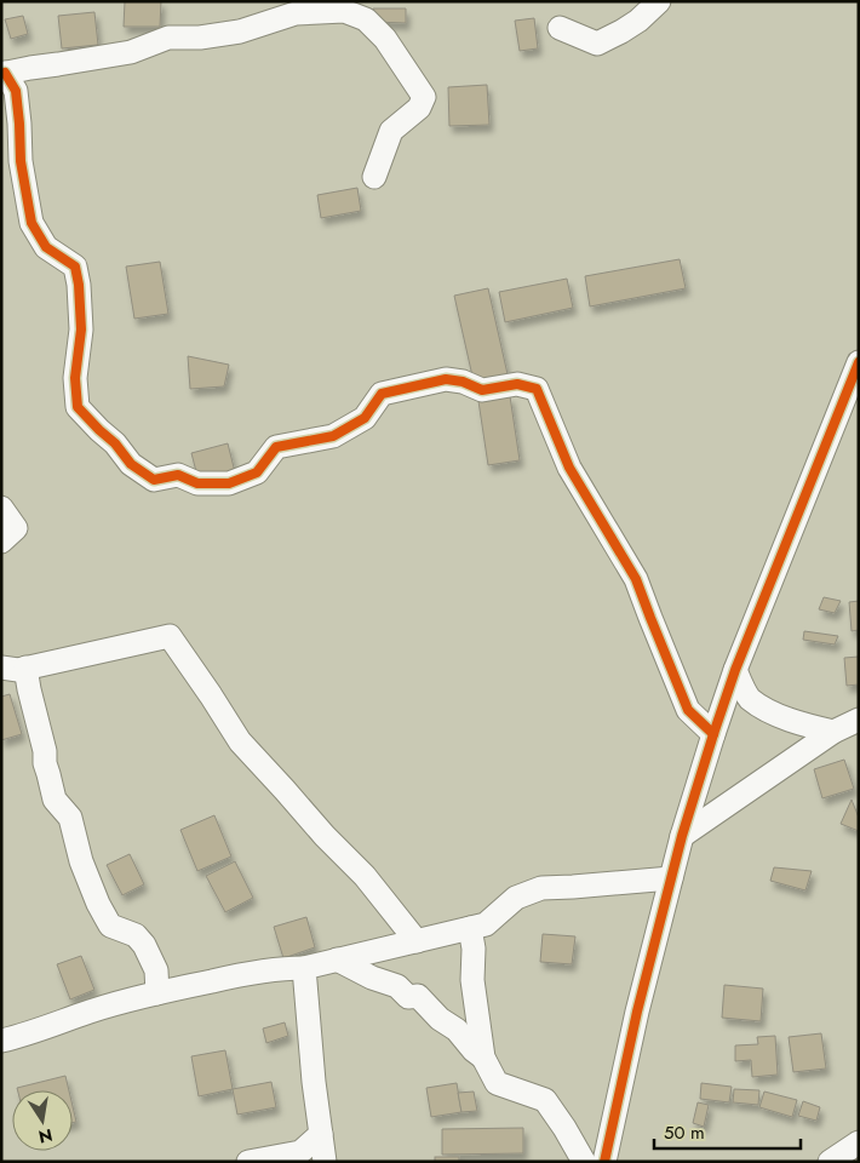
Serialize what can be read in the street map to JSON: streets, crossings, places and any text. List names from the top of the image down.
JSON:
{
  "scale_bar": "50 m",
  "north": "bottom"
}
